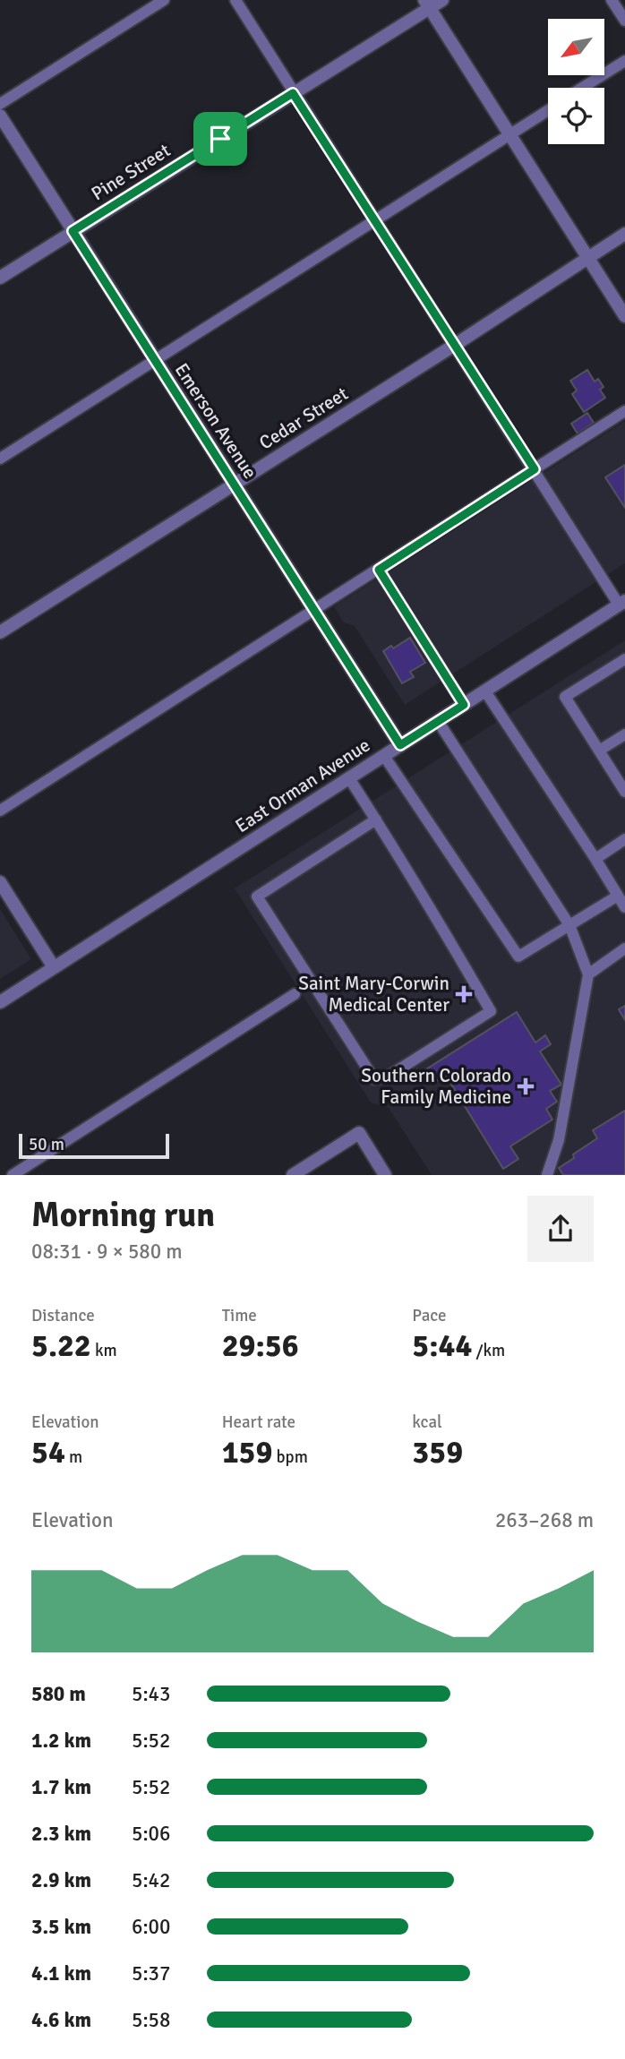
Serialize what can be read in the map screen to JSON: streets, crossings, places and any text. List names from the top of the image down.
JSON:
{
  "streets": {
    "street": [
      "Pine Street",
      "Cedar Street",
      "Emerson Avenue",
      "East Orman Avenue"
    ]
  },
  "crossings": [
    ["Pine Street", "Emerson Avenue"],
    ["Cedar Street", "Emerson Avenue"],
    ["Emerson Avenue", "East Orman Avenue"]
  ],
  "places": {
    "health": ["Saint Mary-Corwin Medical Center", "Southern Colorado Family Medicine"]
  },
  "scale_bar": "50 m",
  "north": "bottom left",
  "page": {
    "scale": "50 m",
    "heading": ["Morning run", "08:31 · 9 × 580 m"],
    "stats": [
      ["Distance", "5.22 km"],
      ["Time", "29:56"],
      ["Pace", "5:44 /km"],
      ["Elevation", "54 m"],
      ["Heart rate", "159 bpm"],
      ["kcal", "359"]
    ],
    "chart": ["Elevation", "263–268 m"],
    "list": [
      {
        "name": "580 m",
        "note": "5:43"
      },
      {
        "name": "1.2 km",
        "note": "5:52"
      },
      {
        "name": "1.7 km",
        "note": "5:52"
      },
      {
        "name": "2.3 km",
        "note": "5:06"
      },
      {
        "name": "2.9 km",
        "note": "5:42"
      },
      {
        "name": "3.5 km",
        "note": "6:00"
      },
      {
        "name": "4.1 km",
        "note": "5:37"
      },
      {
        "name": "4.6 km",
        "note": "5:58"
      }
    ]
  }
}
